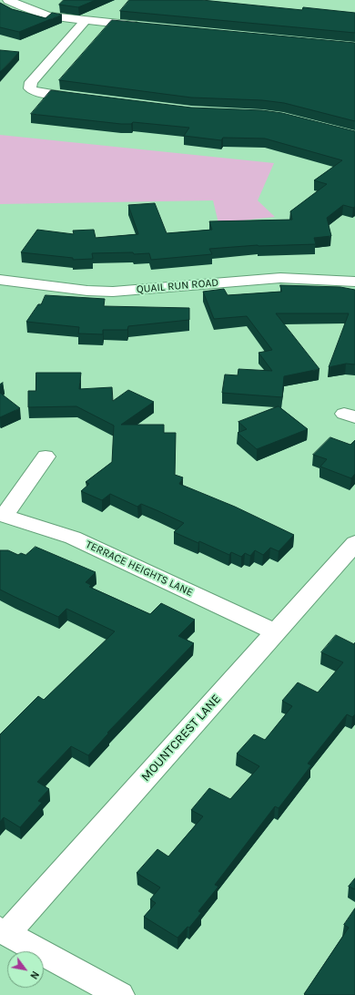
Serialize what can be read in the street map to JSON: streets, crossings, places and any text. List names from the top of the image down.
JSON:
{
  "streets": {
    "street": ["QUAIL RUN ROAD", "TERRACE HEIGHTS LANE", "MOUNTCREST LANE"]
  },
  "crossings": [
    ["TERRACE HEIGHTS LANE", "MOUNTCREST LANE"]
  ],
  "north": "bottom right"
}
